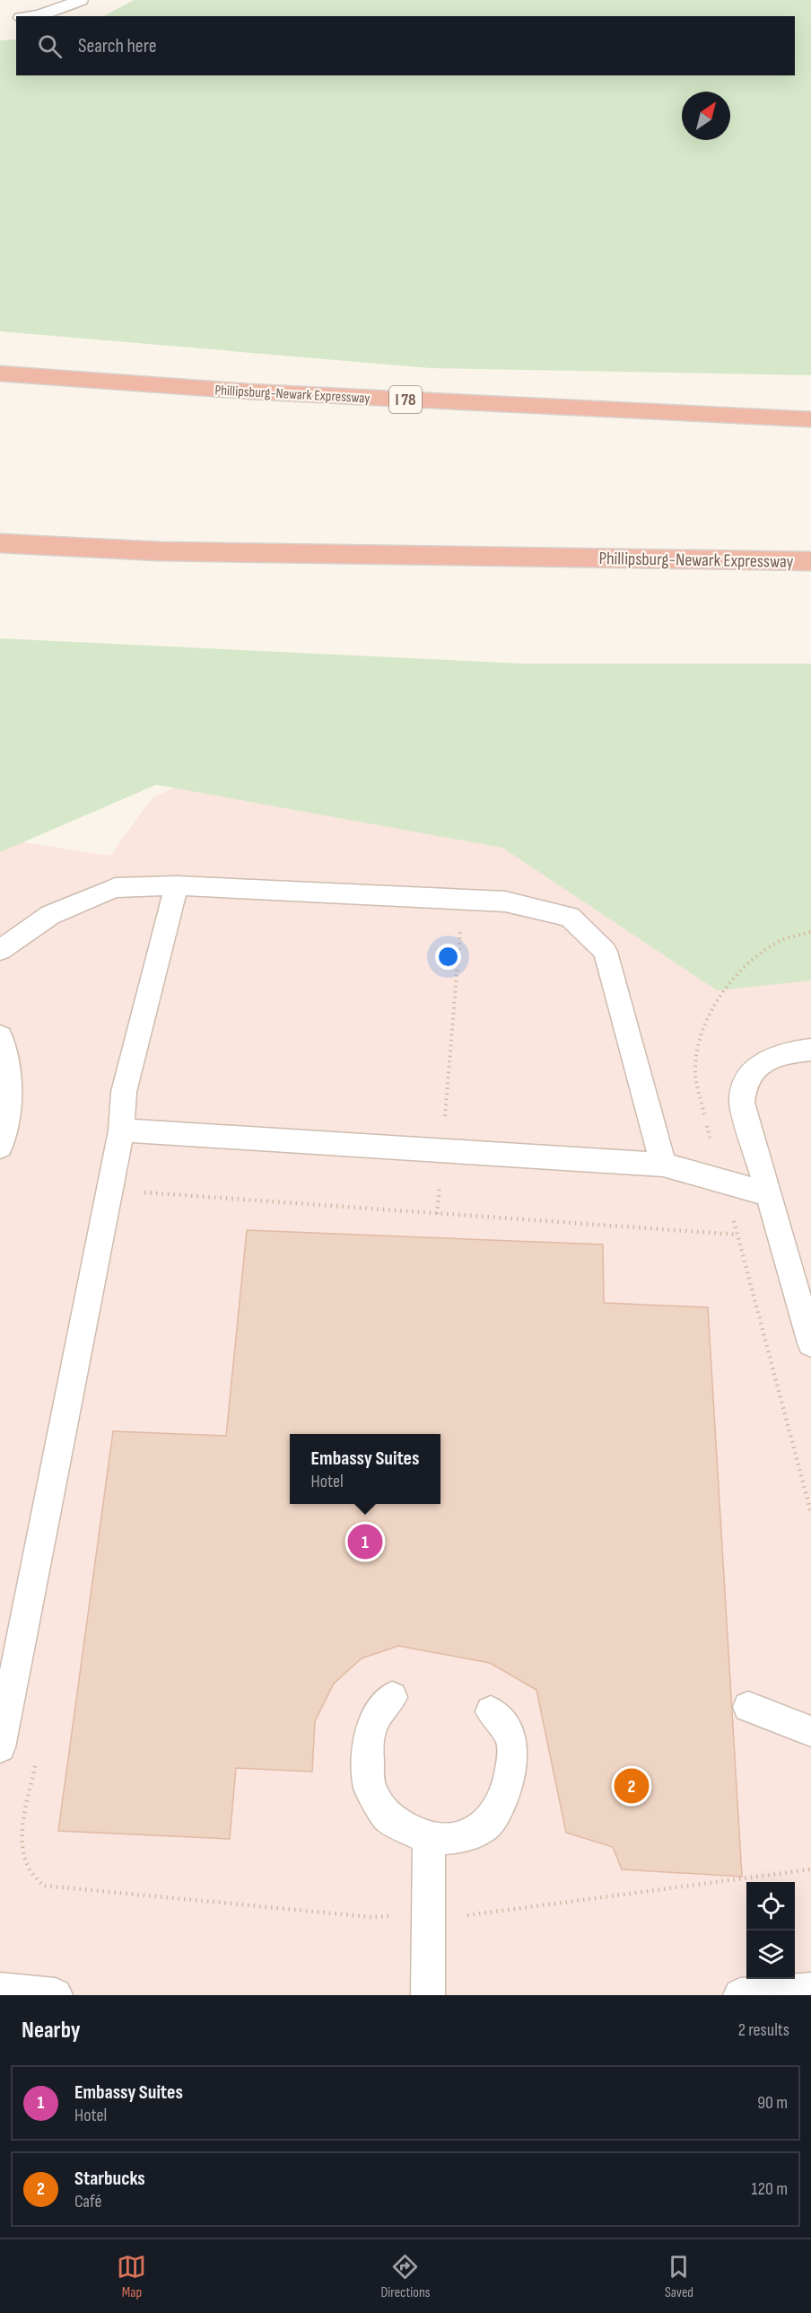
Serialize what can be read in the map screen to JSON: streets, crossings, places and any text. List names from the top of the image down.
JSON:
{
  "streets": {
    "highway": ["Phillipsburg-Newark Expressway", "I 78"]
  },
  "north": "top right",
  "page": {
    "search": "Search here",
    "popup": ["Embassy Suites", "Hotel"],
    "pins": ["1", "2"],
    "heading": ["Nearby", "2 results"],
    "list": [
      {
        "mark": "1",
        "name": "Embassy Suites",
        "note": "Hotel",
        "value": "90 m"
      },
      {
        "mark": "2",
        "name": "Starbucks",
        "note": "Café",
        "value": "120 m"
      }
    ],
    "nav": ["Map", "Directions", "Saved"]
  }
}
